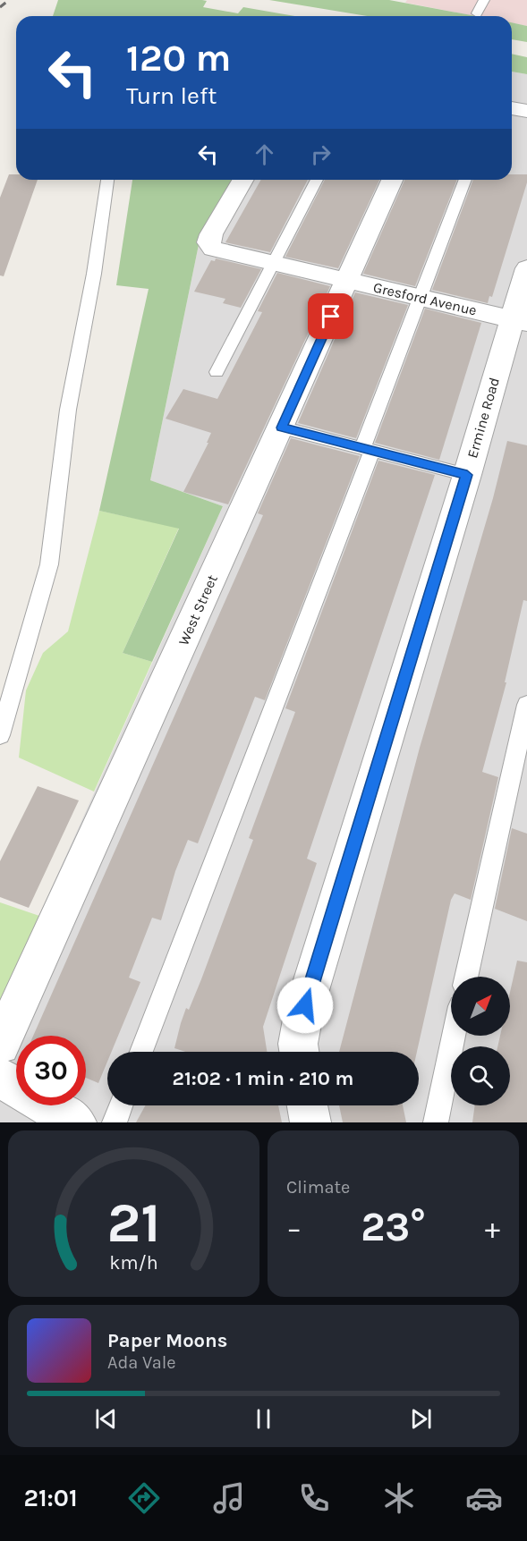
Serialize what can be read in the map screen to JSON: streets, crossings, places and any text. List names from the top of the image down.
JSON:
{
  "streets": {
    "street": ["Gresford Avenue", "Ermine Road", "West Street"]
  },
  "crossings": [
    ["Gresford Avenue", "Ermine Road"],
    ["Gresford Avenue", "West Street"]
  ],
  "north": "top right",
  "page": {
    "turn": ["120 m", "Turn left"],
    "limit": "30",
    "trip": "21:02 · 1 min · 210 m",
    "tile": "Climate",
    "heat": ["−", "23°", "+"],
    "song": ["Paper Moons", "Ada Vale"],
    "tabs": "21:01",
    "gauge": ["21", "km/h"]
  }
}
